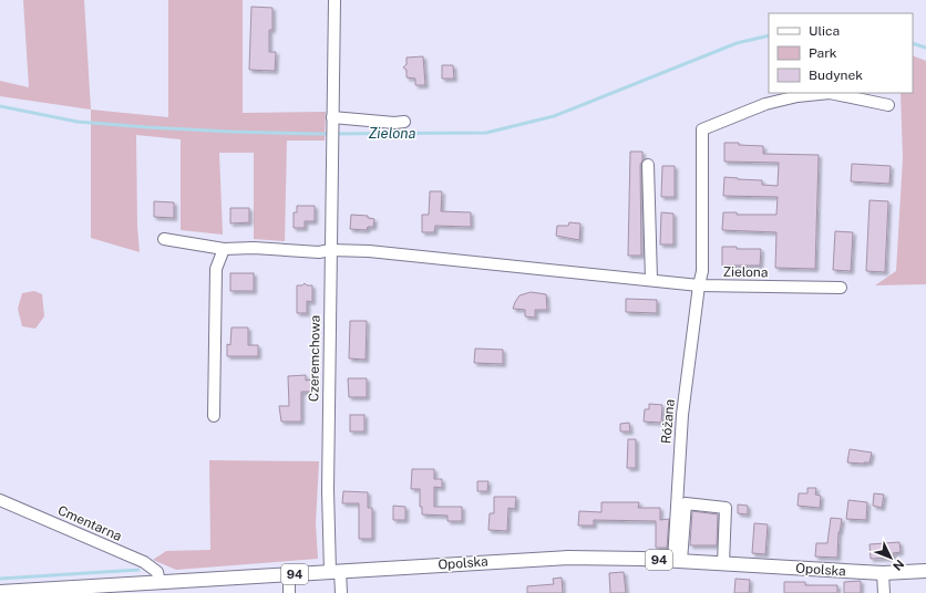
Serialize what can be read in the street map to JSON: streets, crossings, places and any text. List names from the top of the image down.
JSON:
{
  "streets": {
    "main road": ["94", "Opolska"],
    "street": [
      "Zielona",
      "Czeremchowa",
      "Różana",
      "Cmentarna"
    ]
  },
  "crossings": [
    ["Zielona", "Czeremchowa"],
    ["Zielona", "Różana"],
    ["Czeremchowa", "Opolska"],
    ["Różana", "Opolska"],
    ["Cmentarna", "Opolska"]
  ],
  "water": ["Zielona"],
  "legend": ["Ulica", "Park", "Budynek"],
  "north": "bottom right"
}
